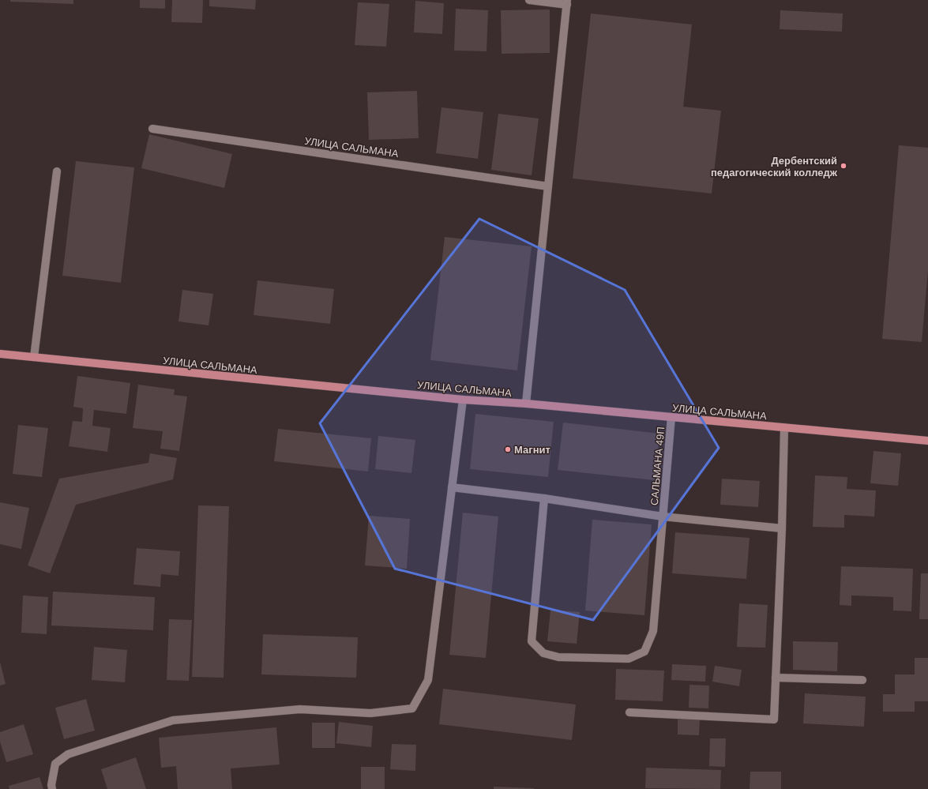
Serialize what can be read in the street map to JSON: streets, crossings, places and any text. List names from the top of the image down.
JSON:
{
  "streets": {
    "main road": ["УЛИЦА САЛЬМАНА"],
    "street": ["САЛЬМАНА 49П"]
  },
  "crossings": [
    ["УЛИЦА САЛЬМАНА", "САЛЬМАНА 49П"]
  ],
  "places": ["Дербентский педагогический колледж", "Магнит"]
}
